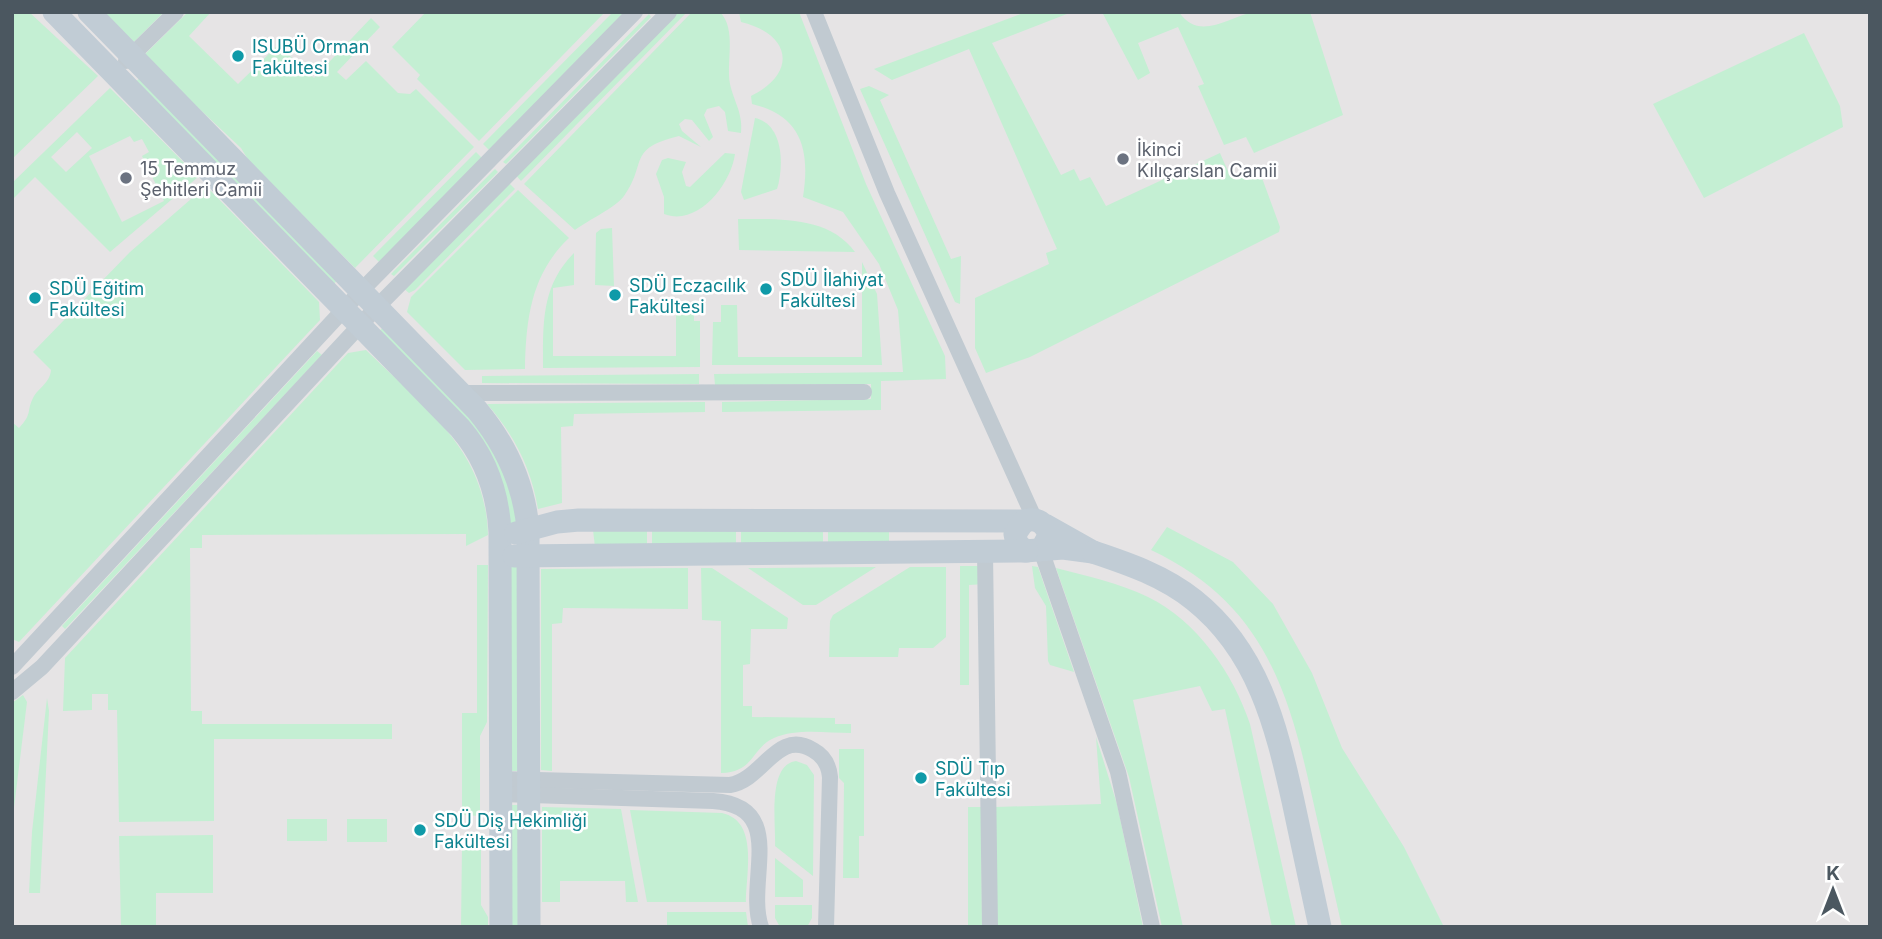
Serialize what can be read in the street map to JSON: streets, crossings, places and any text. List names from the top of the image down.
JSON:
{
  "places": [
    "ISUBÜ Orman Fakültesi",
    "İkinci Kılıçarslan Camii",
    "15 Temmuz Şehitleri Camii",
    "SDÜ İlahiyat Fakültesi",
    "SDÜ Eczacılık Fakültesi",
    "SDÜ Eğitim Fakültesi",
    "SDÜ Tıp Fakültesi",
    "SDÜ Diş Hekimliği Fakültesi"
  ],
  "north": "top"
}
